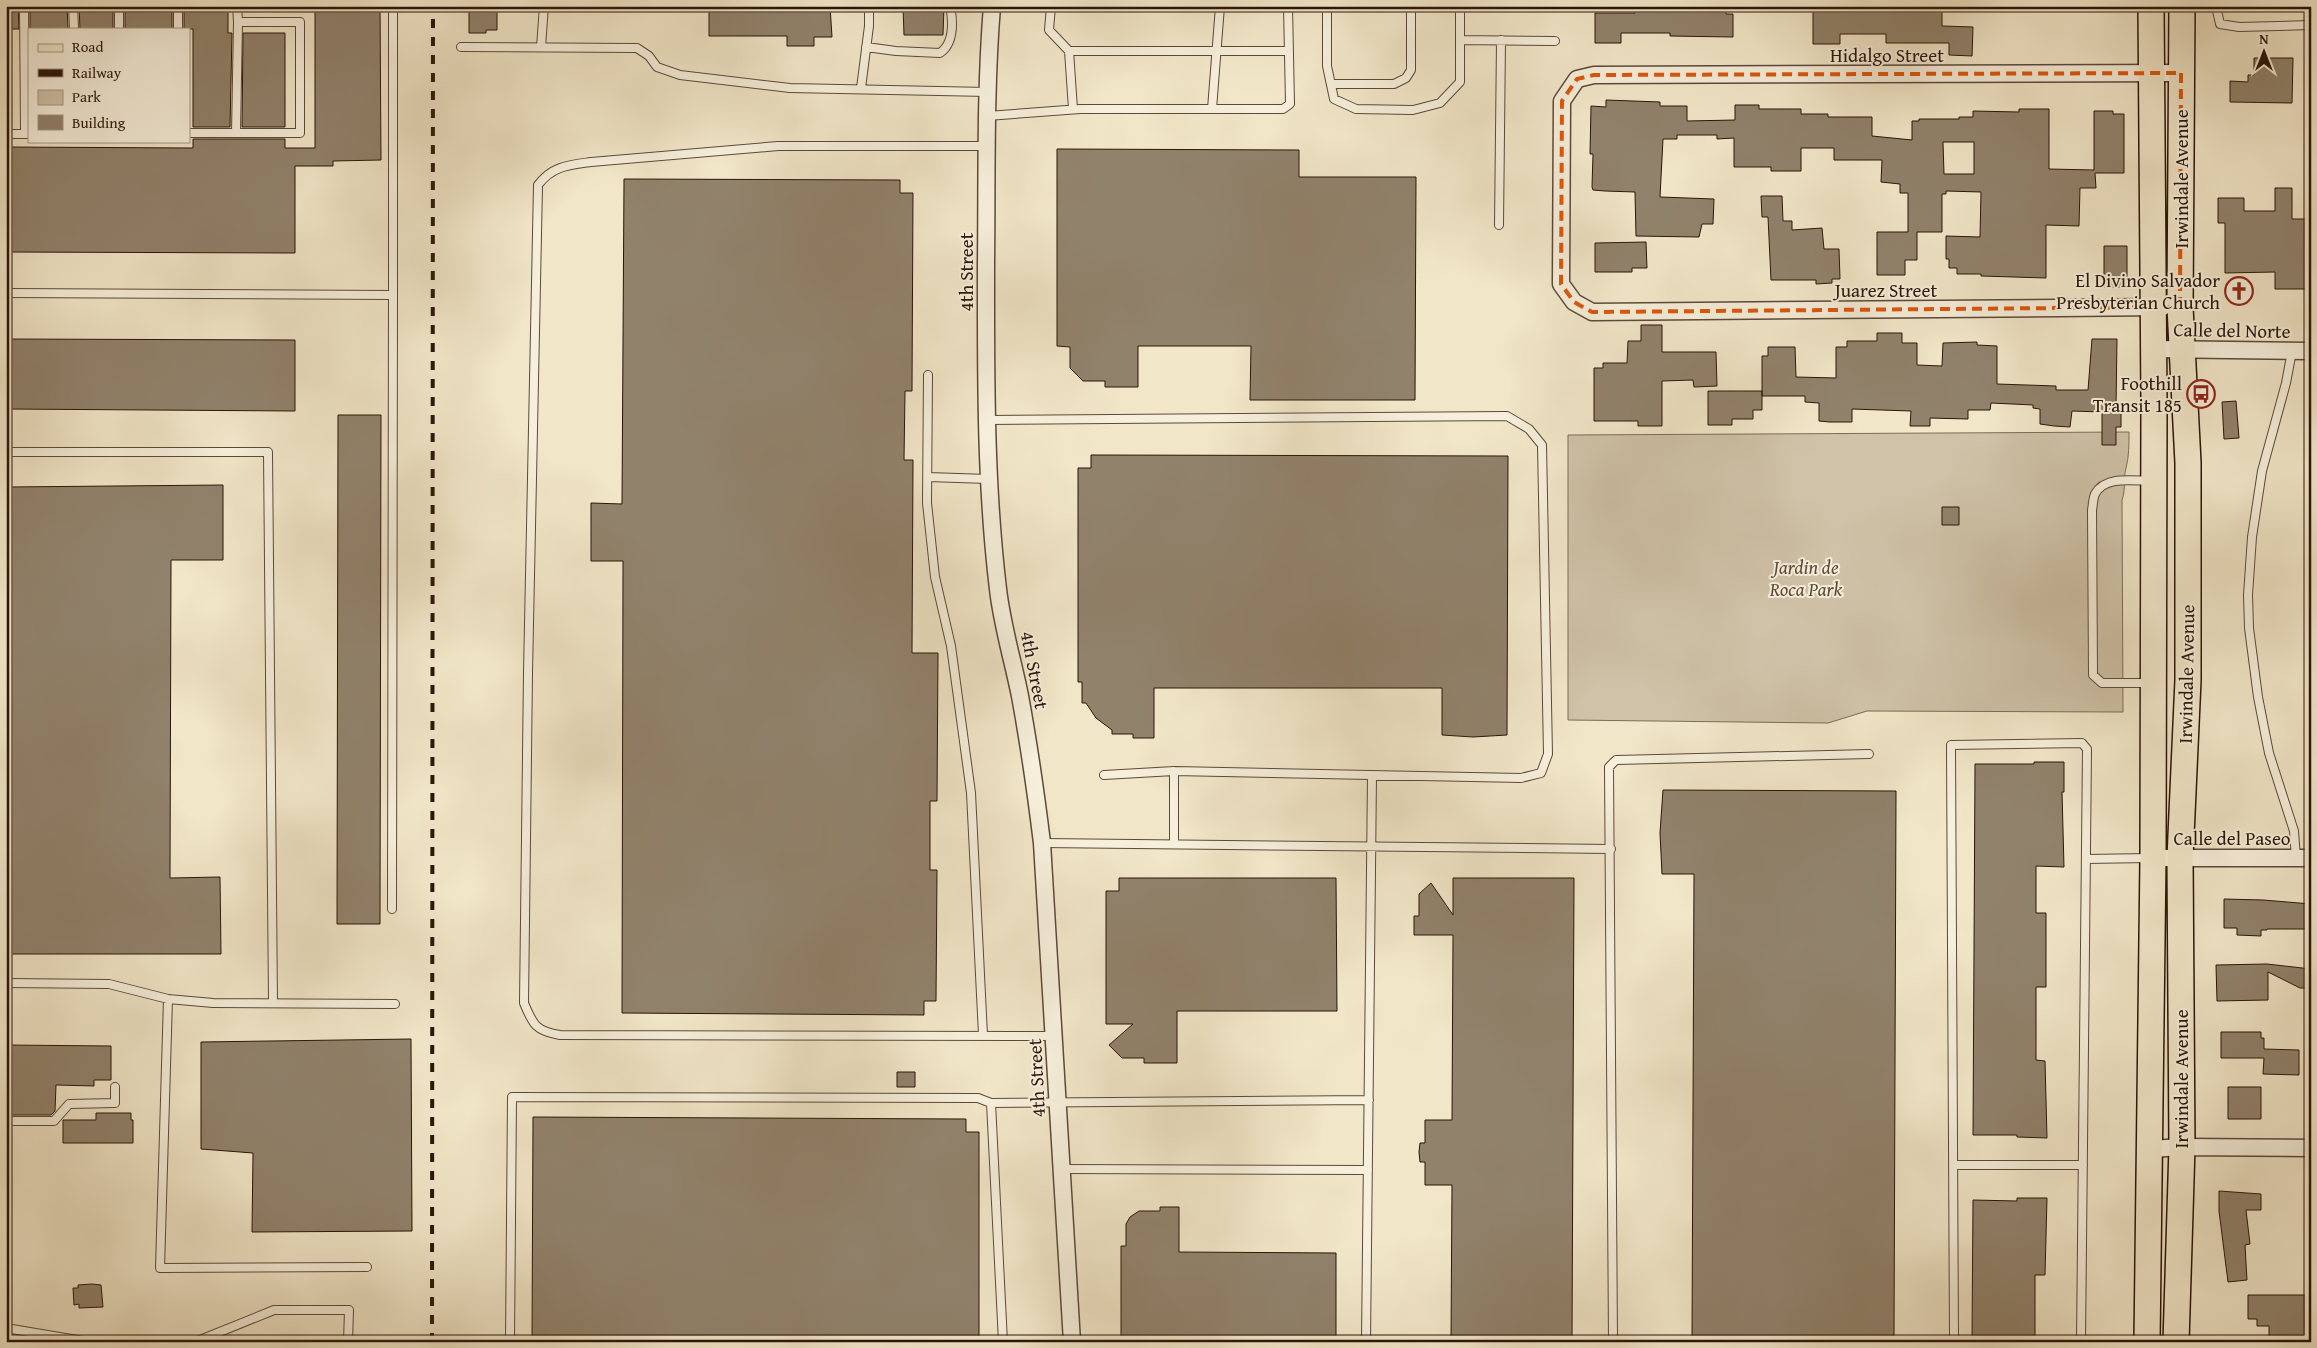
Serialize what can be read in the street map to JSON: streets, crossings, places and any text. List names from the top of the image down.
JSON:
{
  "streets": {
    "main road": ["Irwindale Avenue"],
    "street": [
      "Hidalgo Street",
      "4th Street",
      "Juarez Street",
      "Calle del Norte",
      "Calle del Paseo"
    ]
  },
  "crossings": [
    ["Hidalgo Street", "Irwindale Avenue"],
    ["Hidalgo Street", "Juarez Street"],
    ["Irwindale Avenue", "Juarez Street"],
    ["Irwindale Avenue", "Calle del Norte"],
    ["Irwindale Avenue", "Calle del Paseo"]
  ],
  "parks": ["Jardin de Roca Park"],
  "places": {
    "church": ["El Divino Salvador Presbyterian Church"],
    "bus stop": ["Foothill Transit 185"]
  },
  "legend": [
    "Road",
    "Railway",
    "Park",
    "Building"
  ],
  "north": "top"
}
